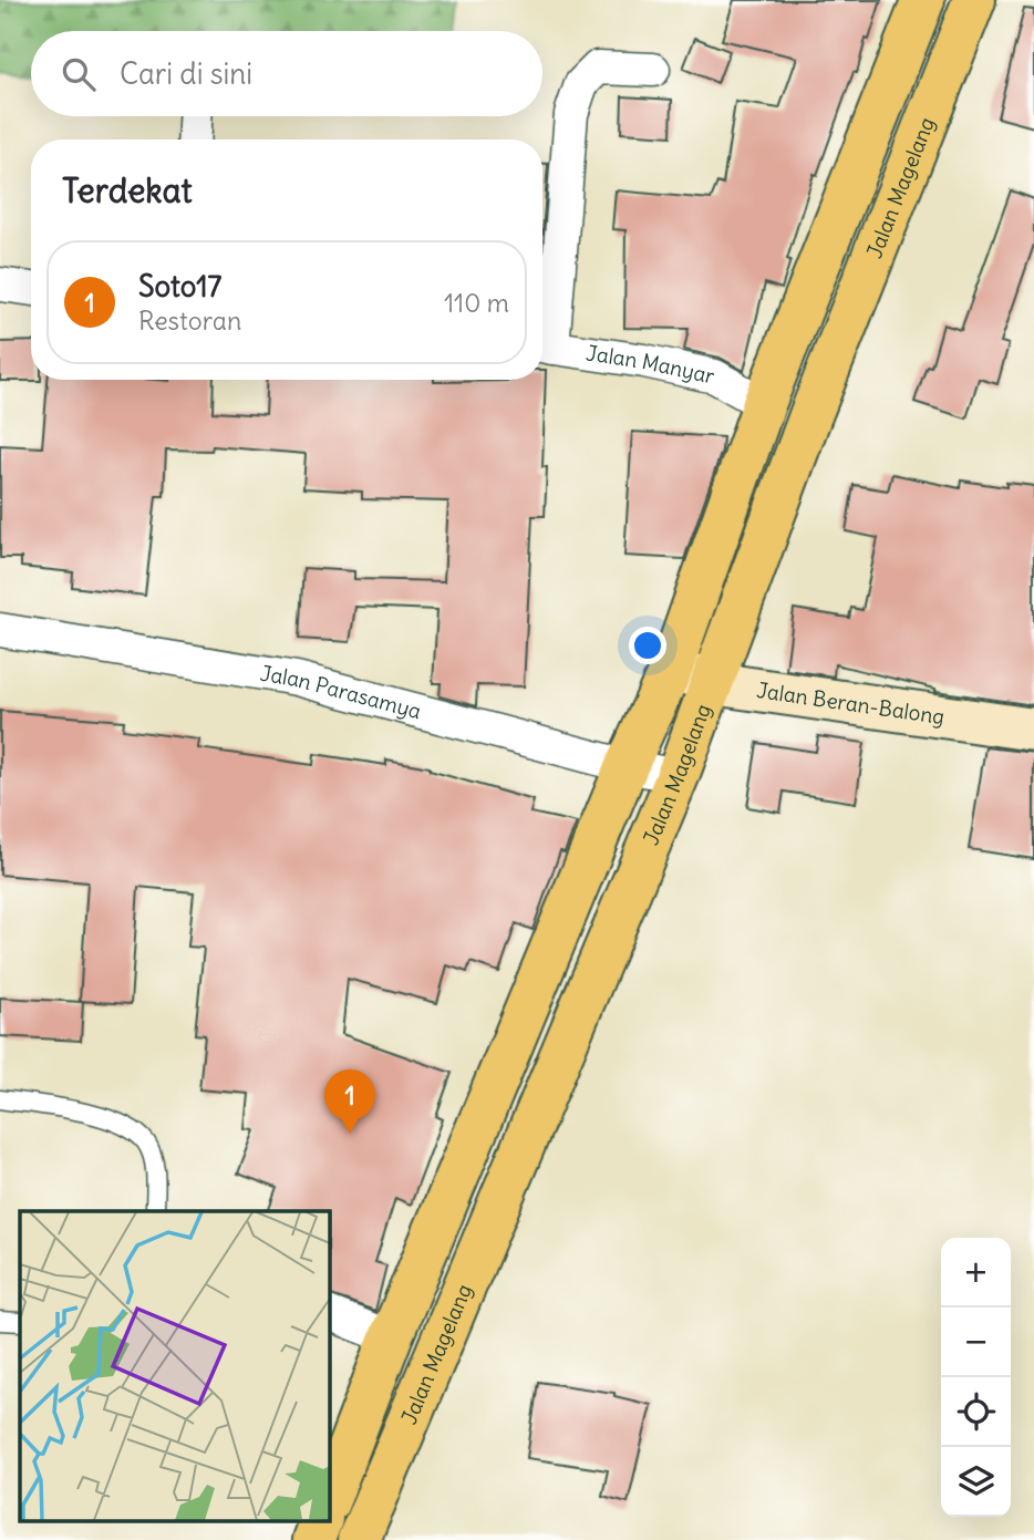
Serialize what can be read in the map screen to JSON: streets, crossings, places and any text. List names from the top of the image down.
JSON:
{
  "streets": {
    "highway": ["Jalan Magelang"],
    "main road": ["Jalan Beran-Balong"],
    "street": ["Jalan Manyar", "Jalan Parasamya"]
  },
  "crossings": [
    ["Jalan Magelang", "Jalan Parasamya"],
    ["Jalan Magelang", "Jalan Beran-Balong"]
  ],
  "page": {
    "search": "Cari di sini",
    "heading": "Terdekat",
    "list": [
      {
        "mark": "1",
        "name": "Soto17",
        "note": "Restoran",
        "value": "110 m"
      }
    ],
    "pins": "1",
    "map_buttons": ["+", "−"]
  }
}
